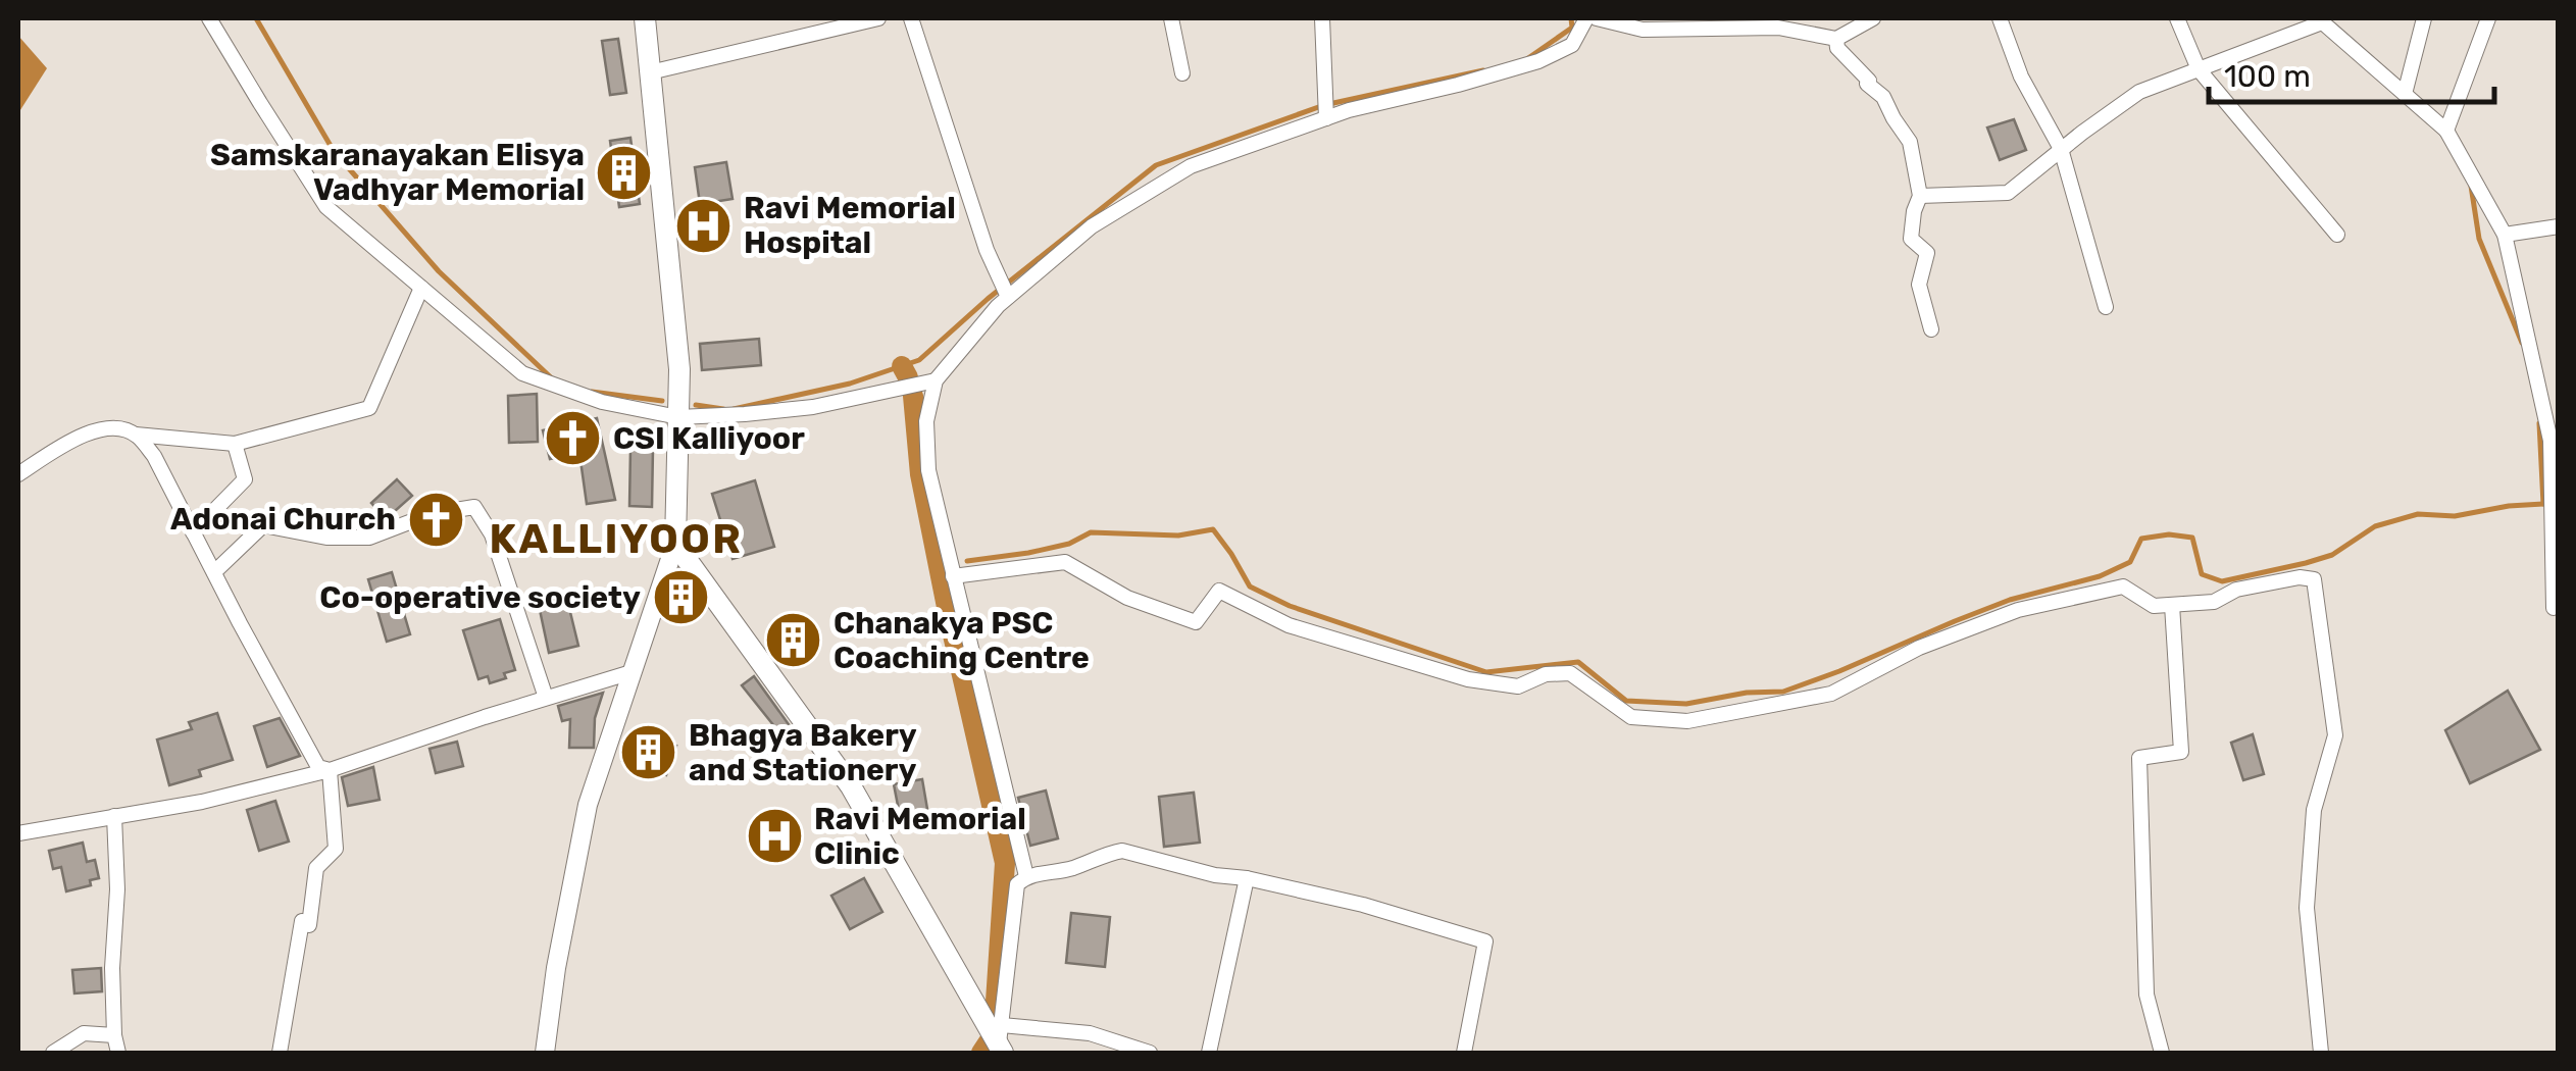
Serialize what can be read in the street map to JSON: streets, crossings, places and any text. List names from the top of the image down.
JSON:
{
  "districts": ["KALLIYOOR"],
  "places": {
    "building": [
      "Samskaranayakan Elisya Vadhyar Memorial",
      "Co-operative society",
      "Chanakya PSC Coaching Centre",
      "Bhagya Bakery and Stationery"
    ],
    "hospital": ["Ravi Memorial Hospital", "Ravi Memorial Clinic"],
    "church": ["CSI Kalliyoor", "Adonai Church"]
  },
  "scale_bar": "100 m"
}
